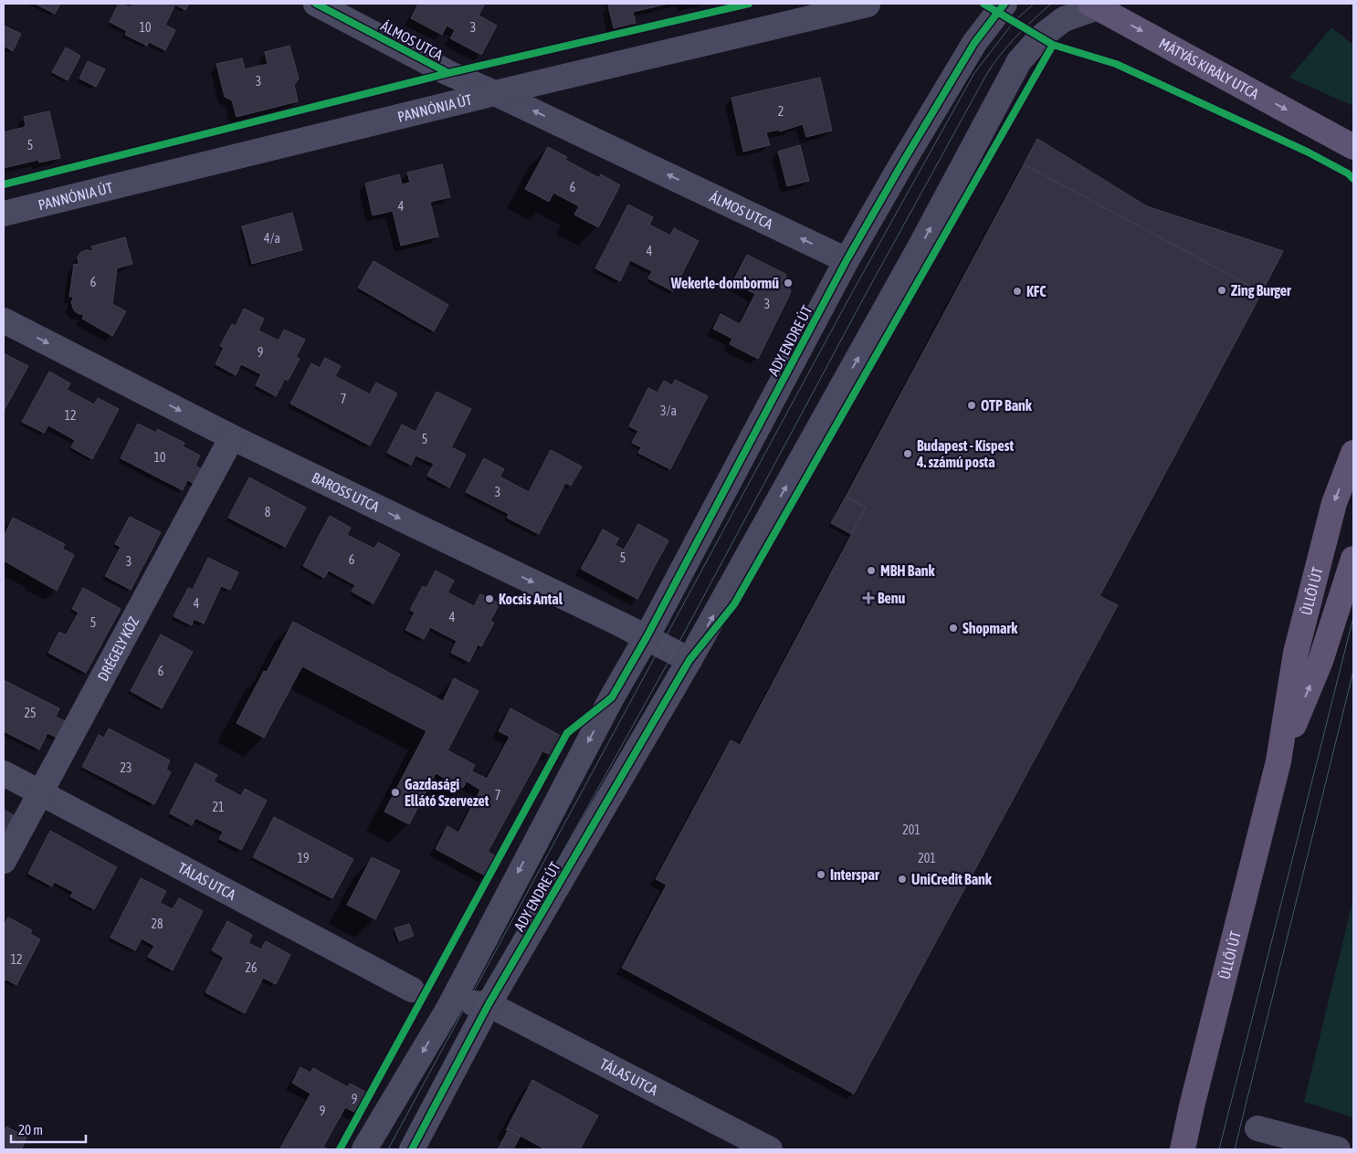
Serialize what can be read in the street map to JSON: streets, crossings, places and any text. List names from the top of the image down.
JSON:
{
  "streets": {
    "main road": ["MÁTYÁS KIRÁLY UTCA", "ÜLLŐI ÚT"],
    "street": [
      "ÁLMOS UTCA",
      "PANNÓNIA ÚT",
      "ADY ENDRE ÚT",
      "BAROSS UTCA",
      "DRÉGELY KÖZ",
      "TÁLAS UTCA"
    ]
  },
  "crossings": [
    ["ÁLMOS UTCA", "PANNÓNIA ÚT"],
    ["ÁLMOS UTCA", "ADY ENDRE ÚT"],
    ["MÁTYÁS KIRÁLY UTCA", "ADY ENDRE ÚT"],
    ["ADY ENDRE ÚT", "BAROSS UTCA"],
    ["ADY ENDRE ÚT", "TÁLAS UTCA"],
    ["BAROSS UTCA", "DRÉGELY KÖZ"],
    ["DRÉGELY KÖZ", "TÁLAS UTCA"]
  ],
  "one_way": ["ÁLMOS UTCA", "MÁTYÁS KIRÁLY UTCA", "BAROSS UTCA"],
  "places": {
    "other": [
      "Wekerle-dombormű",
      "Zing Burger",
      "KFC",
      "OTP Bank",
      "Budapest - Kispest 4. számú posta",
      "MBH Bank",
      "Kocsis Antal",
      "Shopmark",
      "Gazdasági Ellátó Szervezet",
      "Interspar",
      "UniCredit Bank"
    ],
    "health": ["Benu"]
  },
  "house_numbers": [
    "10",
    "3",
    "3",
    "2",
    "5",
    "6",
    "4",
    "4/a",
    "4",
    "6",
    "3",
    "9",
    "7",
    "3/a",
    "12",
    "5",
    "10",
    "3",
    "8",
    "5",
    "6",
    "3",
    "4",
    "4",
    "5",
    "6",
    "25",
    "23",
    "7",
    "21",
    "201",
    "19",
    "201",
    "28",
    "12",
    "26",
    "9",
    "9"
  ],
  "scale_bar": "20 m"
}
